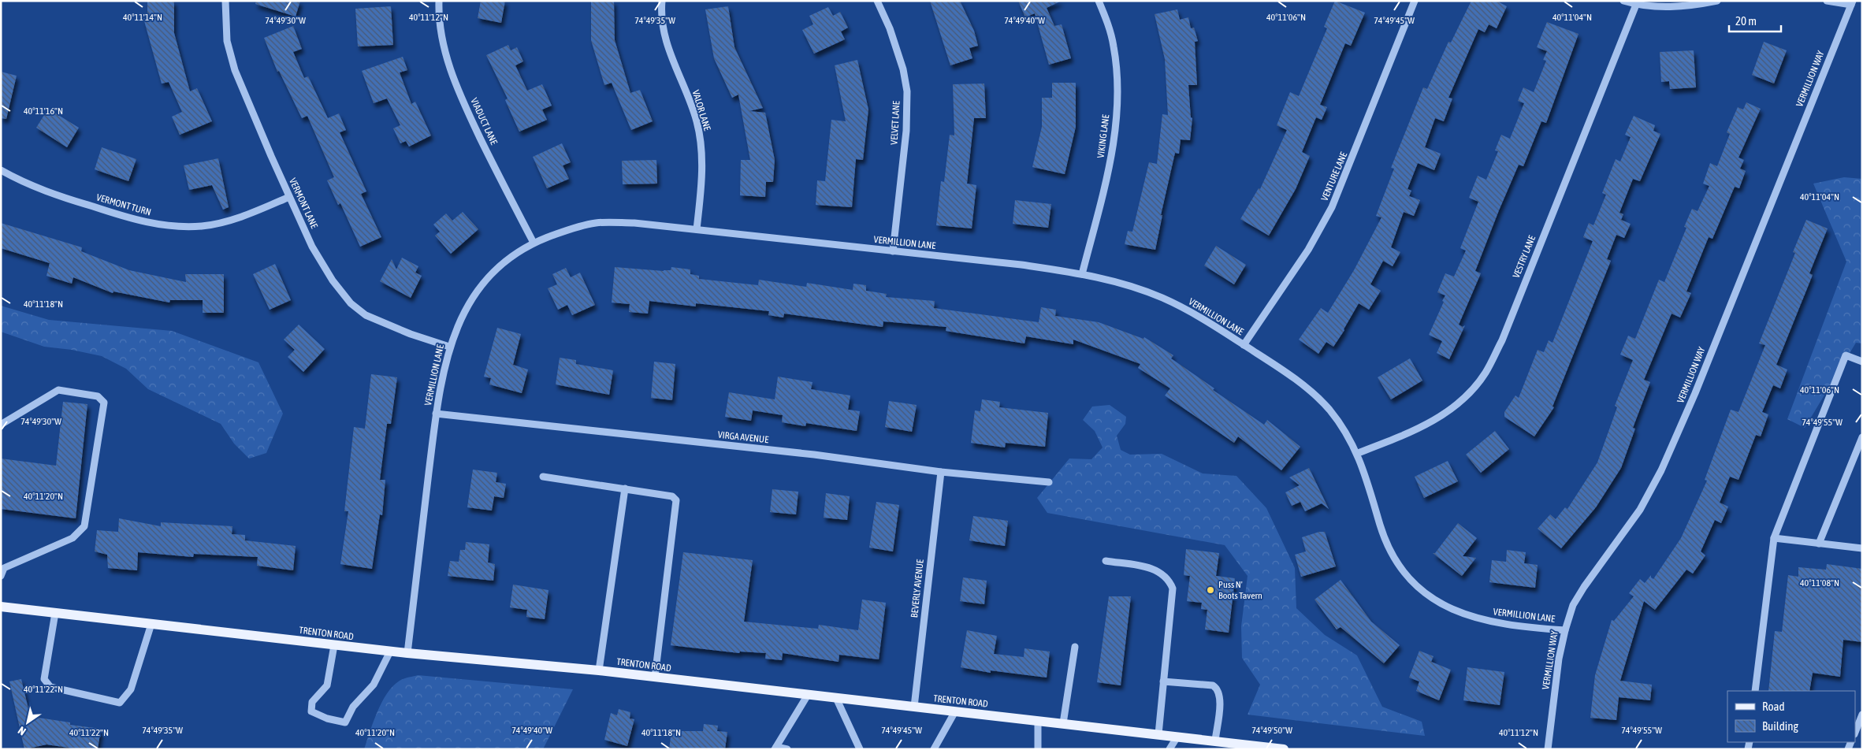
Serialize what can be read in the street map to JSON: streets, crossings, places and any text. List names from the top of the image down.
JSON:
{
  "streets": {
    "main road": ["TRENTON ROAD"],
    "street": [
      "VERMILLION WAY",
      "VALOR LANE",
      "VIADUCT LANE",
      "VELVET LANE",
      "VIKING LANE",
      "VENTURE LANE",
      "VERMONT LANE",
      "VERMONT TURN",
      "VERMILLION LANE",
      "VESTRY LANE",
      "VIRGA AVENUE",
      "BEVERLY AVENUE"
    ]
  },
  "crossings": [
    ["VERMILLION WAY", "VERMILLION LANE"],
    ["VALOR LANE", "VERMILLION LANE"],
    ["VIADUCT LANE", "VERMILLION LANE"],
    ["VELVET LANE", "VERMILLION LANE"],
    ["VIKING LANE", "VERMILLION LANE"],
    ["VENTURE LANE", "VERMILLION LANE"],
    ["VERMONT LANE", "VERMONT TURN"],
    ["VERMONT LANE", "VERMILLION LANE"],
    ["VERMILLION LANE", "VESTRY LANE"],
    ["VERMILLION LANE", "VIRGA AVENUE"],
    ["VERMILLION LANE", "TRENTON ROAD"],
    ["VIRGA AVENUE", "BEVERLY AVENUE"],
    ["BEVERLY AVENUE", "TRENTON ROAD"]
  ],
  "places": ["Puss N' Boots Tavern"],
  "legend": ["Road", "Building"],
  "scale_bar": "20 m",
  "north": "bottom left",
  "coordinates": [
    "40°11'14\"N",
    "40°11'12\"N",
    "40°11'06\"N",
    "40°11'04\"N",
    "74°49'30\"W",
    "74°49'35\"W",
    "74°49'40\"W",
    "74°49'45\"W",
    "40°11'16\"N",
    "40°11'18\"N",
    "74°49'55\"W",
    "40°11'20\"N",
    "40°11'08\"N",
    "40°11'22\"N",
    "74°49'50\"W"
  ]
}
